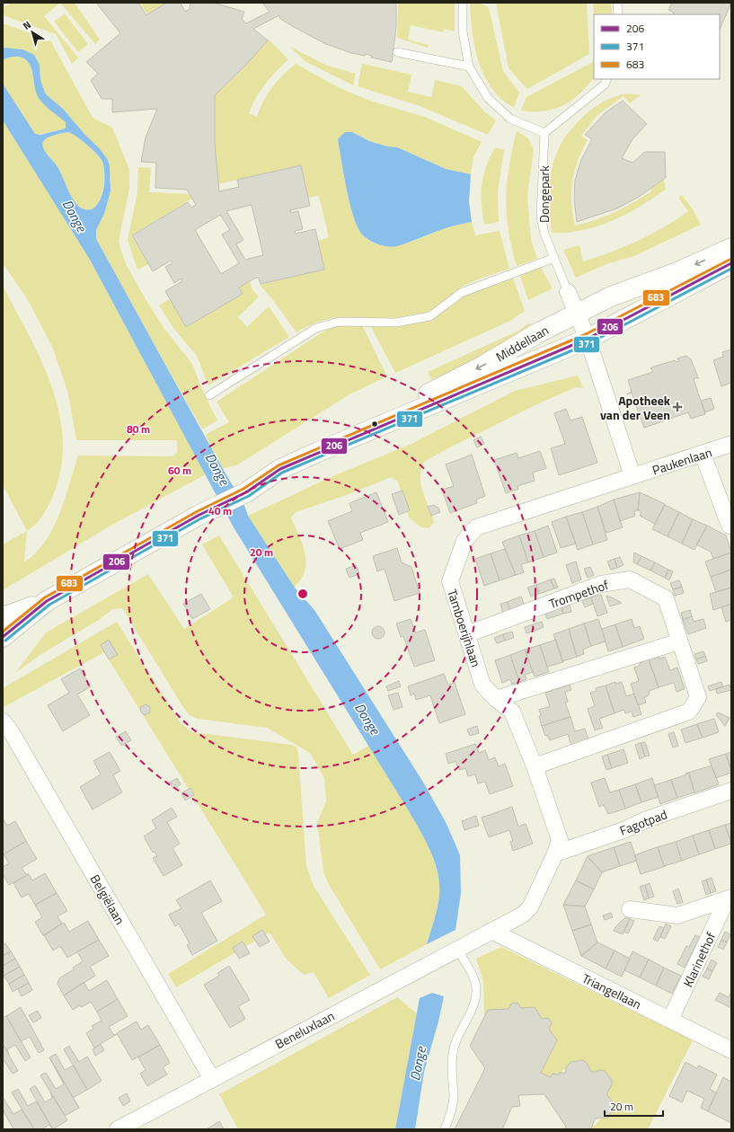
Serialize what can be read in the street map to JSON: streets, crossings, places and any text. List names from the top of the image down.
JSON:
{
  "streets": {
    "main road": ["Middellaan"],
    "street": [
      "Dongepark",
      "Paukenlaan",
      "Trompethof",
      "Tamboerijnlaan",
      "Fagotpad",
      "Belgiëlaan",
      "Klarinethof",
      "Triangellaan",
      "Beneluxlaan"
    ]
  },
  "crossings": [
    ["Dongepark", "Middellaan"],
    ["Paukenlaan", "Tamboerijnlaan"],
    ["Trompethof", "Tamboerijnlaan"],
    ["Tamboerijnlaan", "Fagotpad"],
    ["Tamboerijnlaan", "Triangellaan"],
    ["Tamboerijnlaan", "Beneluxlaan"],
    ["Belgiëlaan", "Beneluxlaan"],
    ["Klarinethof", "Triangellaan"],
    ["Triangellaan", "Beneluxlaan"]
  ],
  "water": ["Donge"],
  "places": {
    "health": ["Apotheek van der Veen"]
  },
  "lines": ["transit line 683", "transit line 206", "transit line 371"],
  "legend": ["206", "371", "683"],
  "scale_bar": "20 m",
  "north": "top left",
  "rings": [
    "80 m",
    "60 m",
    "40 m",
    "20 m"
  ]
}
